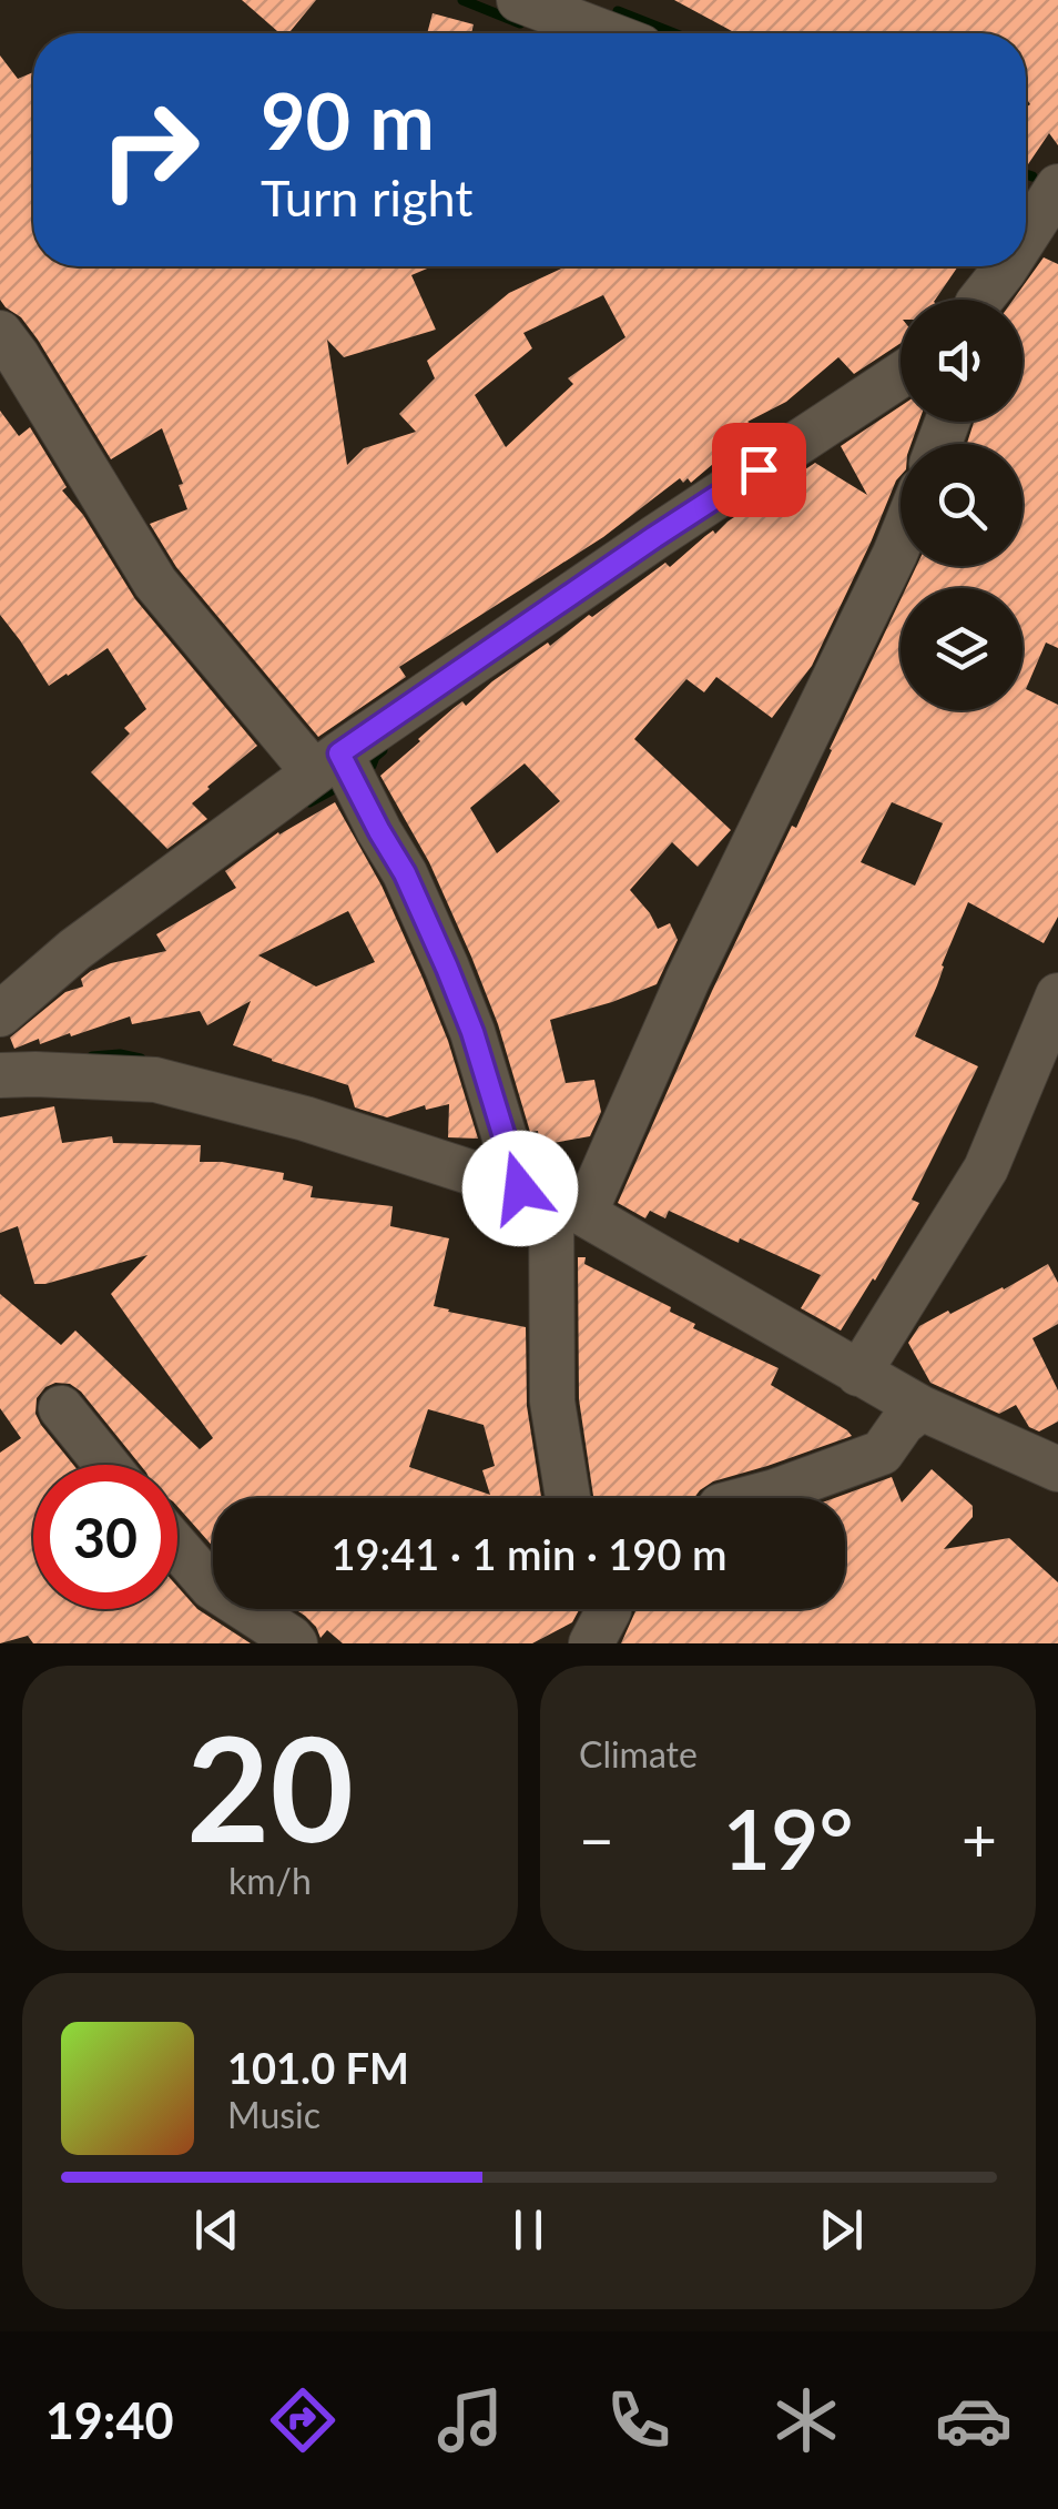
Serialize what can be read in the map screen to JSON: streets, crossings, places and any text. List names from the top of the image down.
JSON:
{
  "page": {
    "turn": ["90 m", "Turn right"],
    "limit": "30",
    "trip": "19:41 · 1 min · 190 m",
    "tile": [
      ["20", "km/h"],
      "Climate"
    ],
    "heat": ["−", "19°", "+"],
    "song": ["101.0 FM", "Music"],
    "tabs": "19:40"
  }
}
